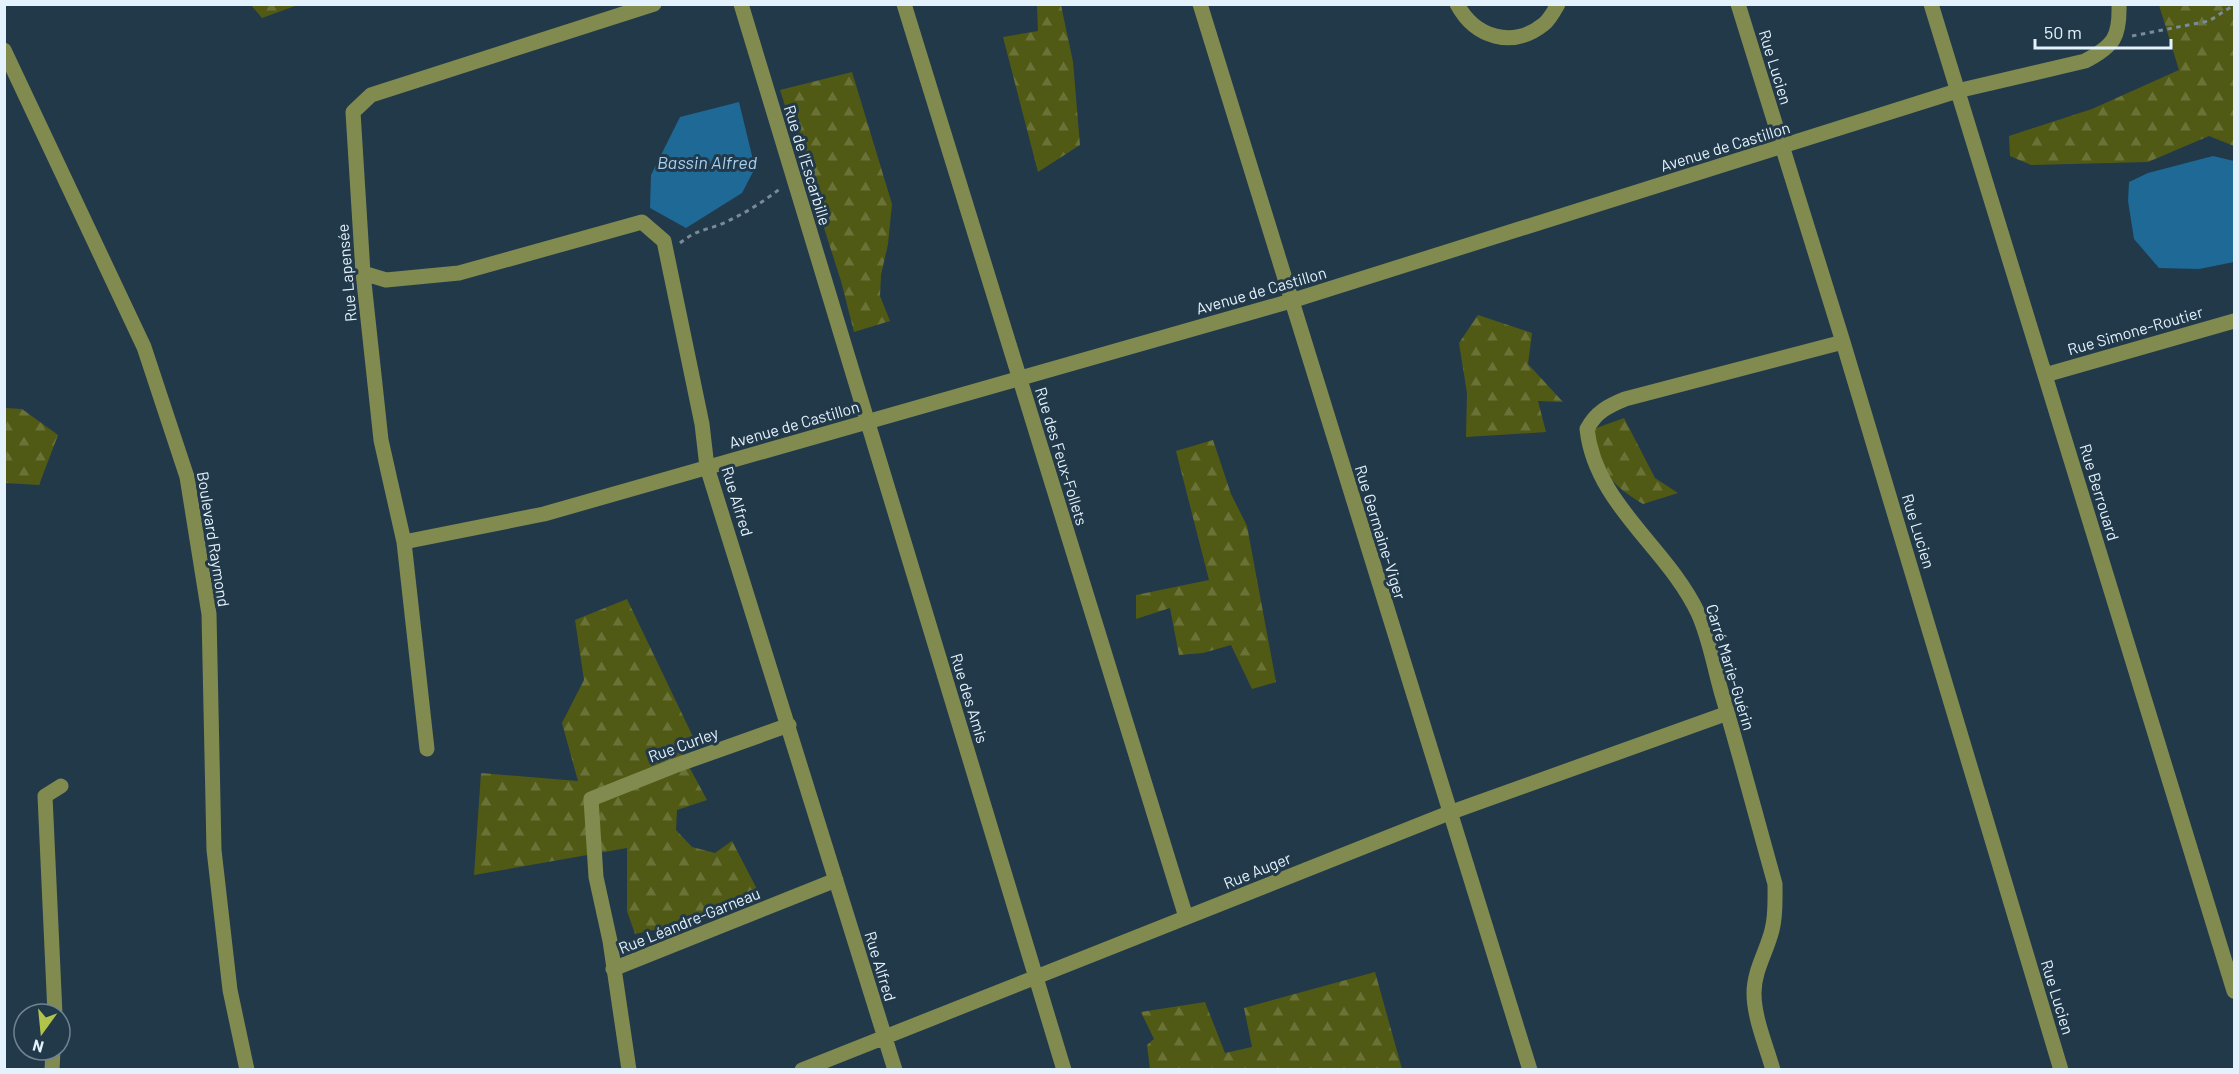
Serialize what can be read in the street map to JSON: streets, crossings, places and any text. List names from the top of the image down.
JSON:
{
  "streets": {
    "street": [
      "Rue Lucien",
      "Avenue de Castillon",
      "Rue de l'Escarbille",
      "Rue Lapensée",
      "Rue Simone-Routier",
      "Rue des Feux-Follets",
      "Rue Berrouard",
      "Rue Alfred",
      "Rue Germaine-Viger",
      "Boulevard Raymond",
      "Carré Marie-Guérin",
      "Rue des Amis",
      "Rue Curley",
      "Rue Auger",
      "Rue Léandre-Garneau"
    ]
  },
  "crossings": [
    ["Rue Lucien", "Avenue de Castillon"],
    ["Rue Lucien", "Carré Marie-Guérin"],
    ["Avenue de Castillon", "Rue Lapensée"],
    ["Avenue de Castillon", "Rue des Feux-Follets"],
    ["Avenue de Castillon", "Rue Berrouard"],
    ["Avenue de Castillon", "Rue Alfred"],
    ["Avenue de Castillon", "Rue Germaine-Viger"],
    ["Avenue de Castillon", "Rue des Amis"],
    ["Rue de l'Escarbille", "Rue des Amis"],
    ["Rue Simone-Routier", "Rue Berrouard"],
    ["Rue des Feux-Follets", "Rue Auger"],
    ["Rue Alfred", "Rue Curley"],
    ["Rue Alfred", "Rue Auger"],
    ["Rue Alfred", "Rue Léandre-Garneau"],
    ["Rue Germaine-Viger", "Rue Auger"],
    ["Carré Marie-Guérin", "Rue Auger"],
    ["Rue des Amis", "Rue Auger"],
    ["Rue Curley", "Rue Léandre-Garneau"]
  ],
  "water": ["Bassin Alfred"],
  "scale_bar": "50 m",
  "north": "bottom"
}
